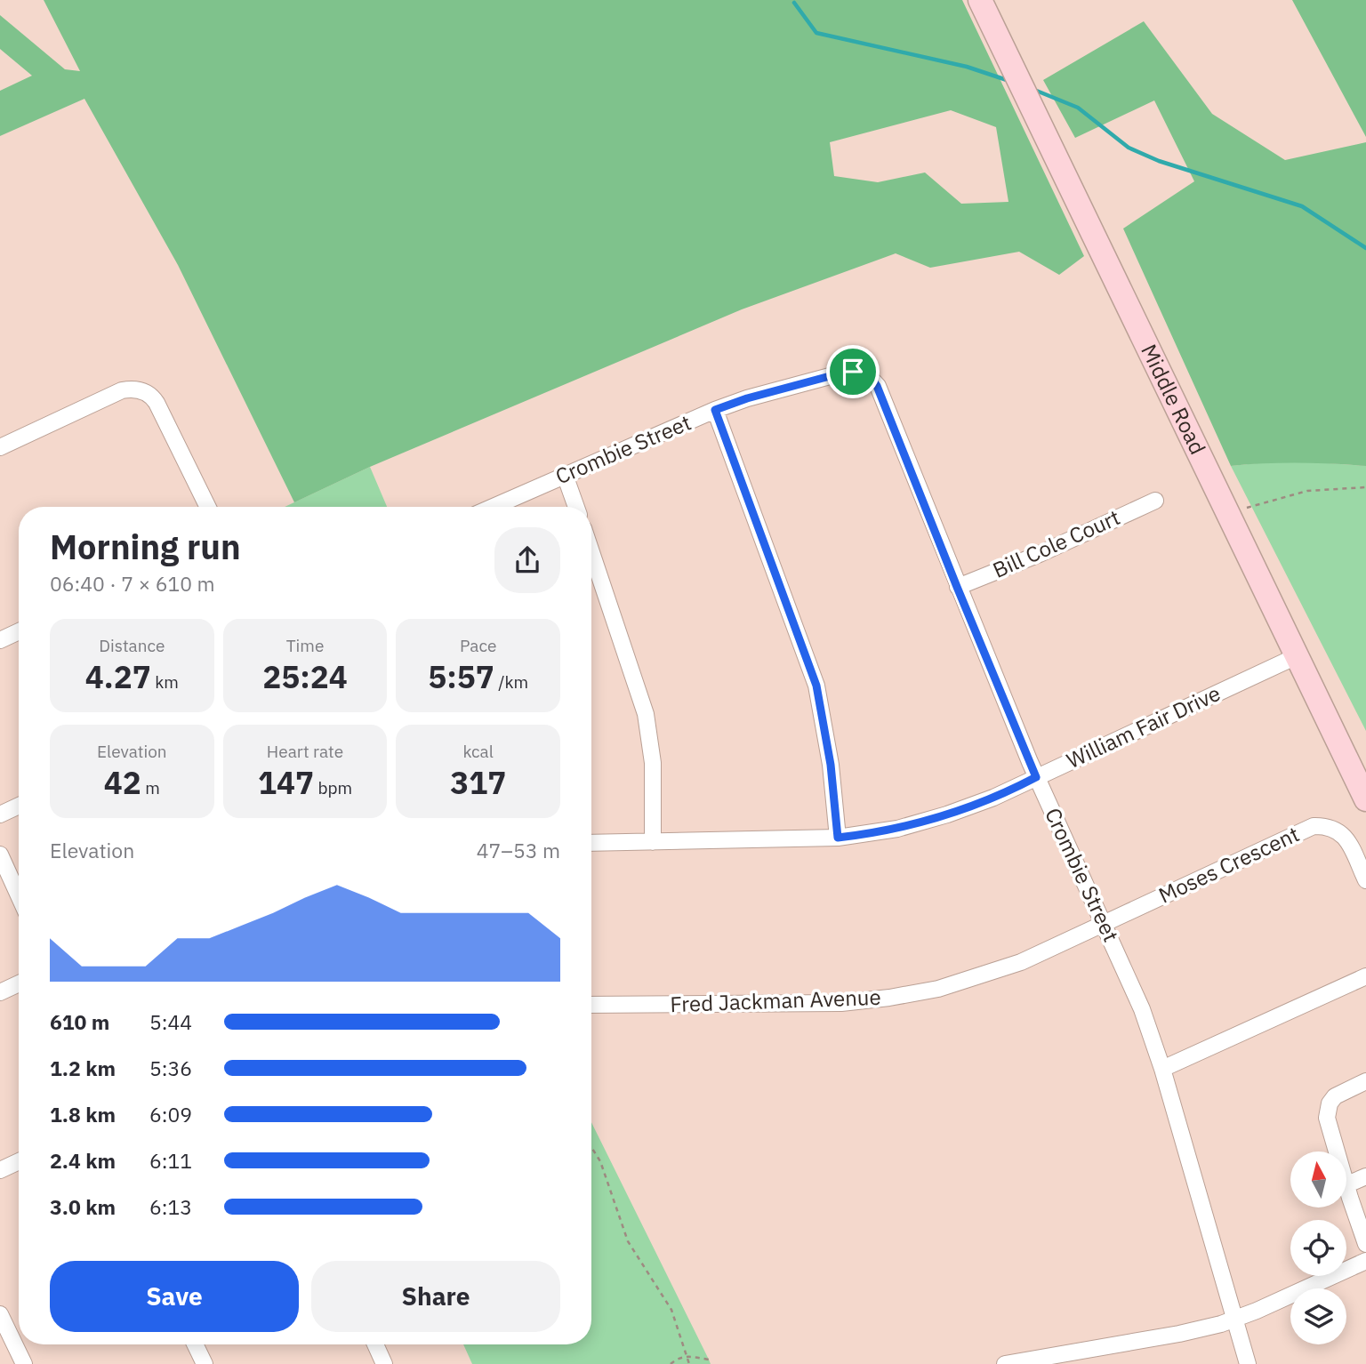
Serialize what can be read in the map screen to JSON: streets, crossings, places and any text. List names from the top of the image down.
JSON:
{
  "streets": {
    "street": [
      "Middle Road",
      "Crombie Street",
      "Bill Cole Court",
      "William Fair Drive",
      "Moses Crescent",
      "Fred Jackman Avenue"
    ]
  },
  "crossings": [
    ["Middle Road", "William Fair Drive"],
    ["Crombie Street", "Bill Cole Court"],
    ["Crombie Street", "William Fair Drive"],
    ["Crombie Street", "Moses Crescent"],
    ["Crombie Street", "Fred Jackman Avenue"],
    ["Moses Crescent", "Fred Jackman Avenue"]
  ],
  "north": "top",
  "page": {
    "heading": ["Morning run", "06:40 · 7 × 610 m"],
    "stats": [
      ["Distance", "4.27 km"],
      ["Time", "25:24"],
      ["Pace", "5:57 /km"],
      ["Elevation", "42 m"],
      ["Heart rate", "147 bpm"],
      ["kcal", "317"]
    ],
    "chart": ["Elevation", "47–53 m"],
    "list": [
      {
        "name": "610 m",
        "note": "5:44"
      },
      {
        "name": "1.2 km",
        "note": "5:36"
      },
      {
        "name": "1.8 km",
        "note": "6:09"
      },
      {
        "name": "2.4 km",
        "note": "6:11"
      },
      {
        "name": "3.0 km",
        "note": "6:13"
      }
    ],
    "buttons": ["Save", "Share"]
  }
}
